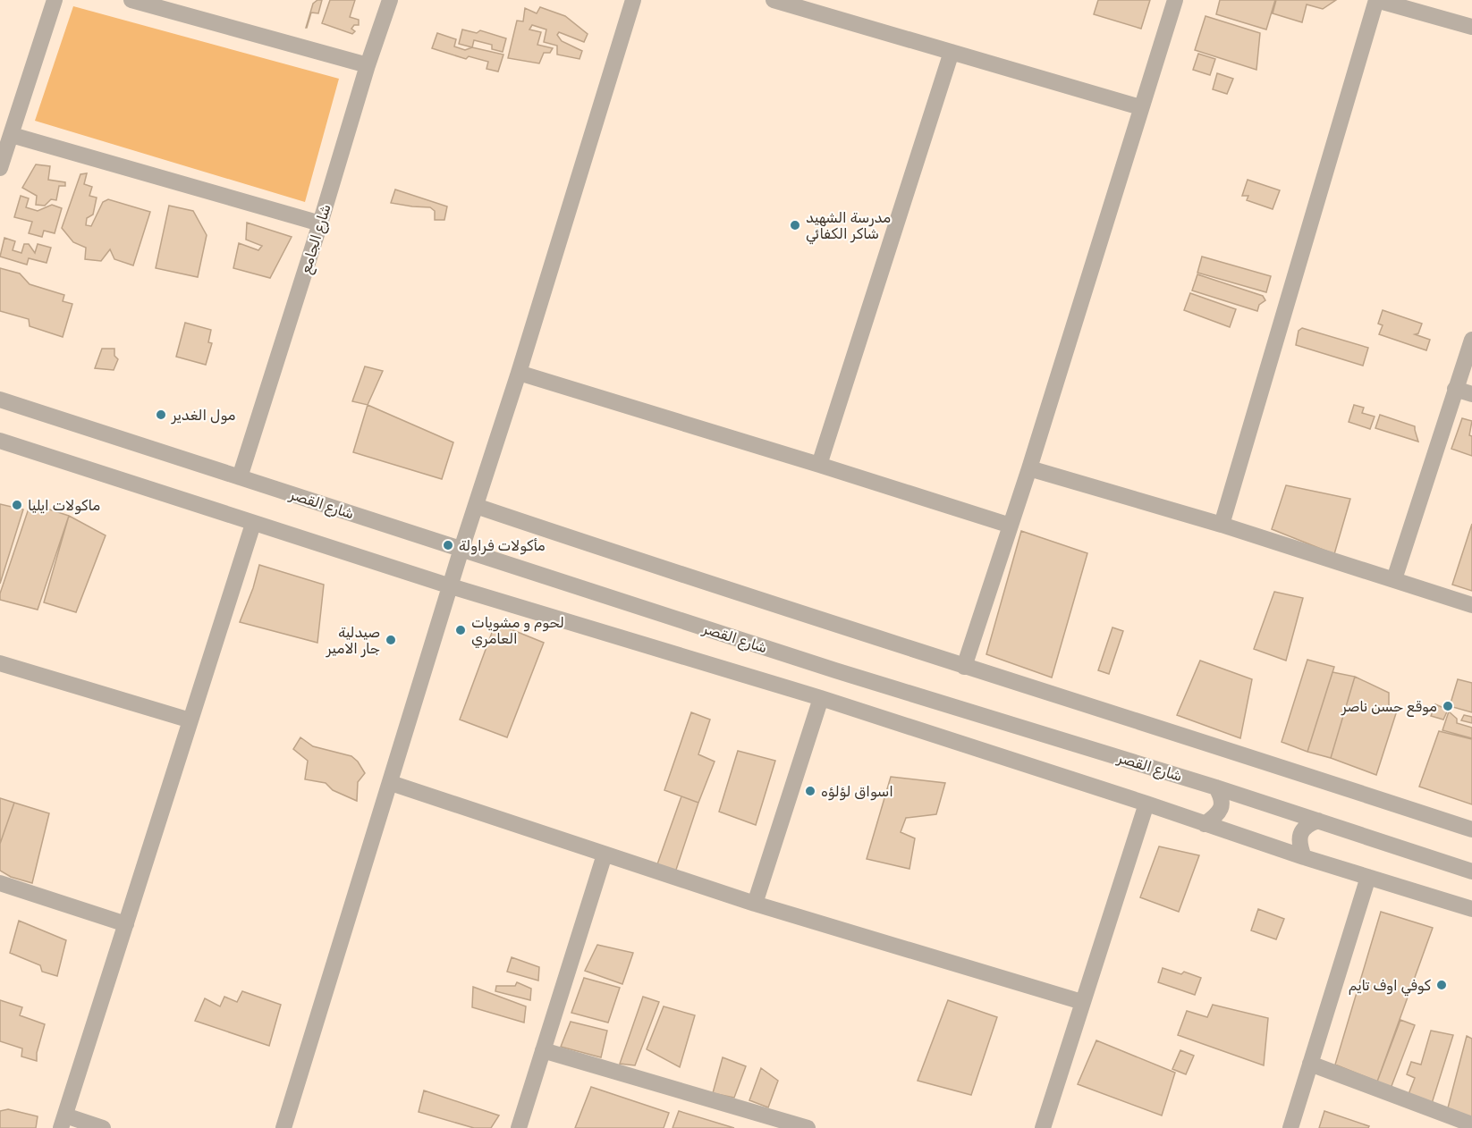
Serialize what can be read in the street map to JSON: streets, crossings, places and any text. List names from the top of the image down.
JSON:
{
  "streets": {
    "street": ["شارع الجامع", "شارع القصر"]
  },
  "crossings": [
    ["شارع الجامع", "شارع القصر"]
  ],
  "places": [
    "مدرسة الشهيد شاكر الكفائي",
    "مول الغدير",
    "ماكولات ايليا",
    "مأكولات فراولة",
    "لحوم و مشويات العامري",
    "صيدلية جار الامير",
    "موقع حسن ناصر",
    "اسواق لؤلؤه",
    "كوفي اوف تايم"
  ]
}
